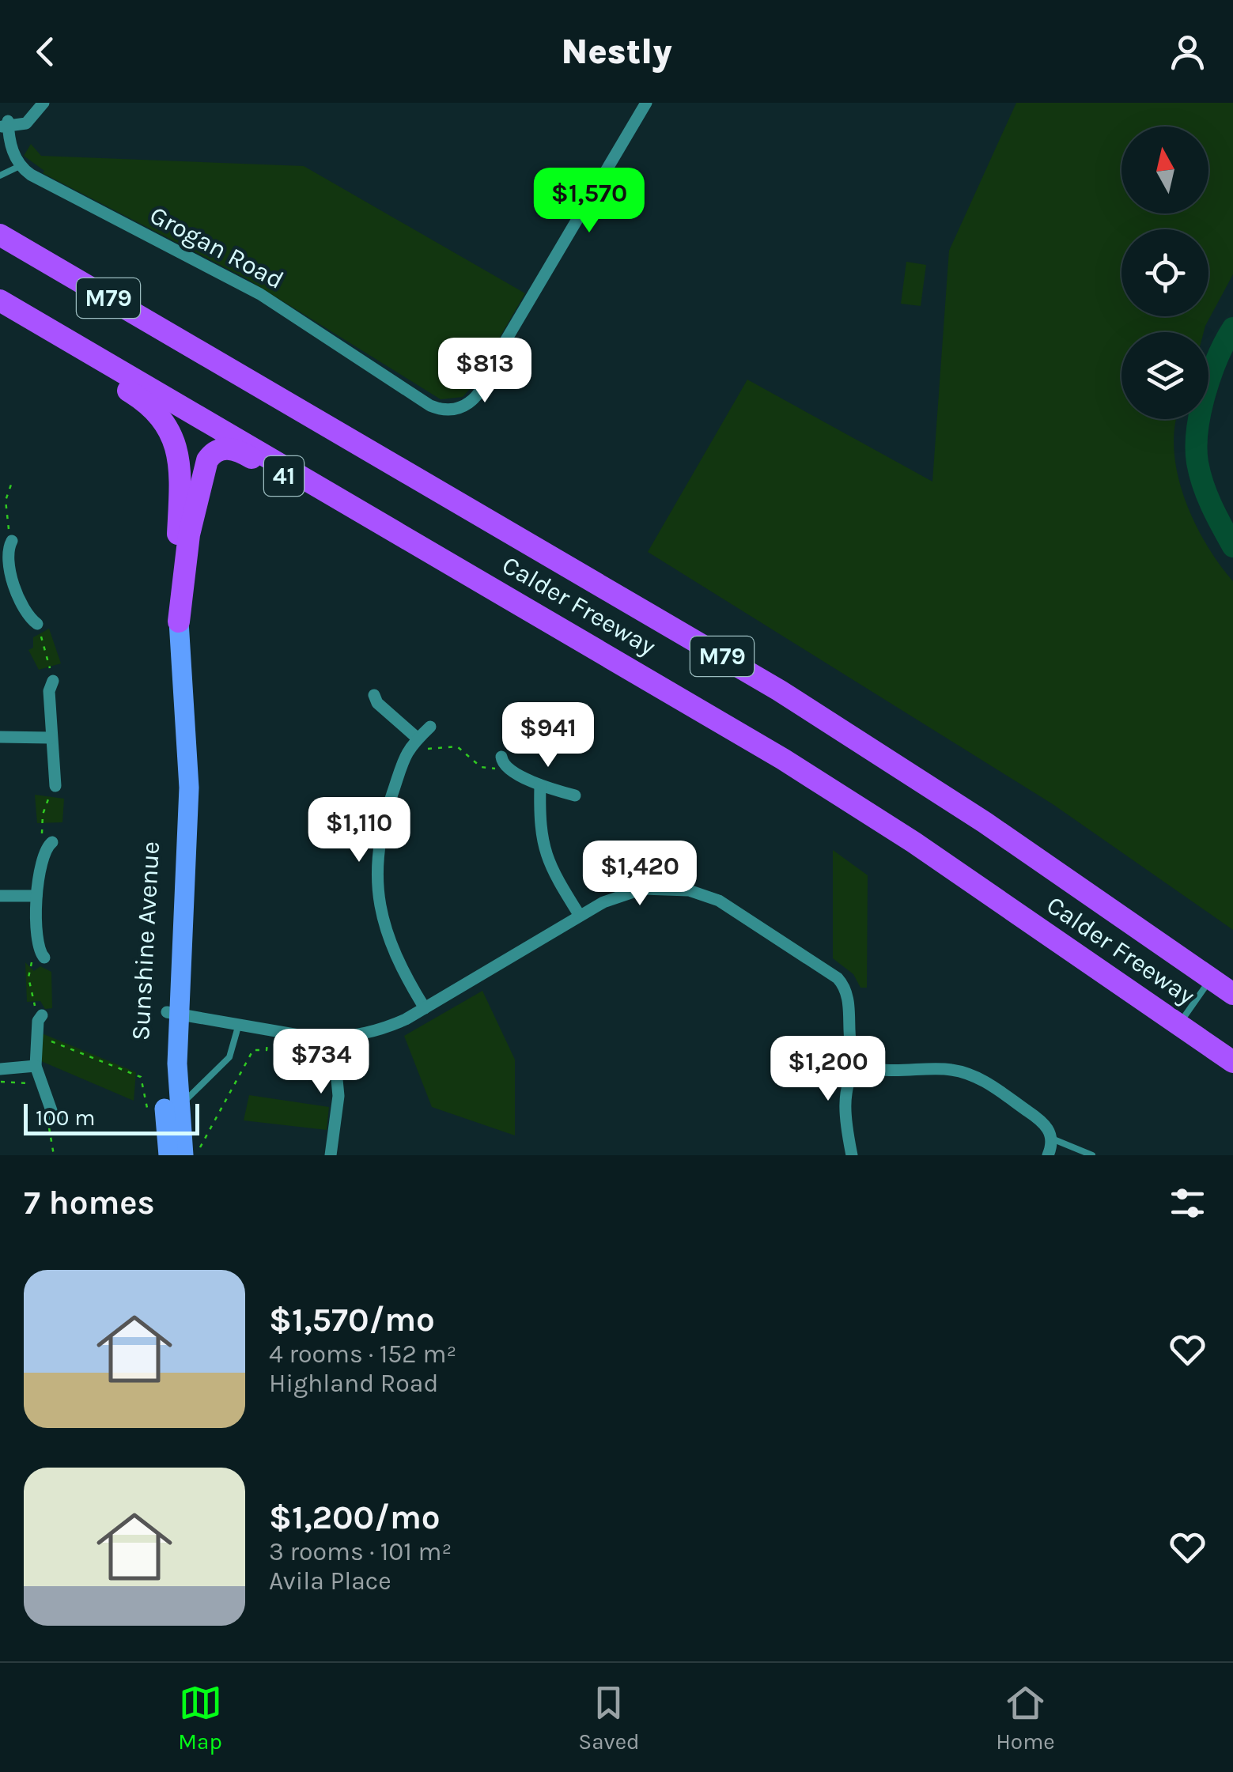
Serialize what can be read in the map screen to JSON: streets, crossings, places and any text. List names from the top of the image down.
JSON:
{
  "streets": {
    "highway": ["M79", "41", "Calder Freeway"],
    "main road": ["Sunshine Avenue"],
    "street": ["Grogan Road"]
  },
  "crossings": [
    ["41", "Calder Freeway"],
    ["41", "Sunshine Avenue"]
  ],
  "scale_bar": "100 m",
  "north": "top",
  "page": {
    "header": "Nestly",
    "price": [
      "$1,570",
      "$813",
      "$941",
      "$1,110",
      "$1,420",
      "$734",
      "$1,200"
    ],
    "scale": "100 m",
    "heading": "7 homes",
    "list": [
      {
        "name": "$1,570/mo",
        "note": "4 rooms · 152 m² · Highland Road"
      },
      {
        "name": "$1,200/mo",
        "note": "3 rooms · 101 m² · Avila Place"
      }
    ],
    "tabs": ["Map", "Saved", "Home"]
  }
}
